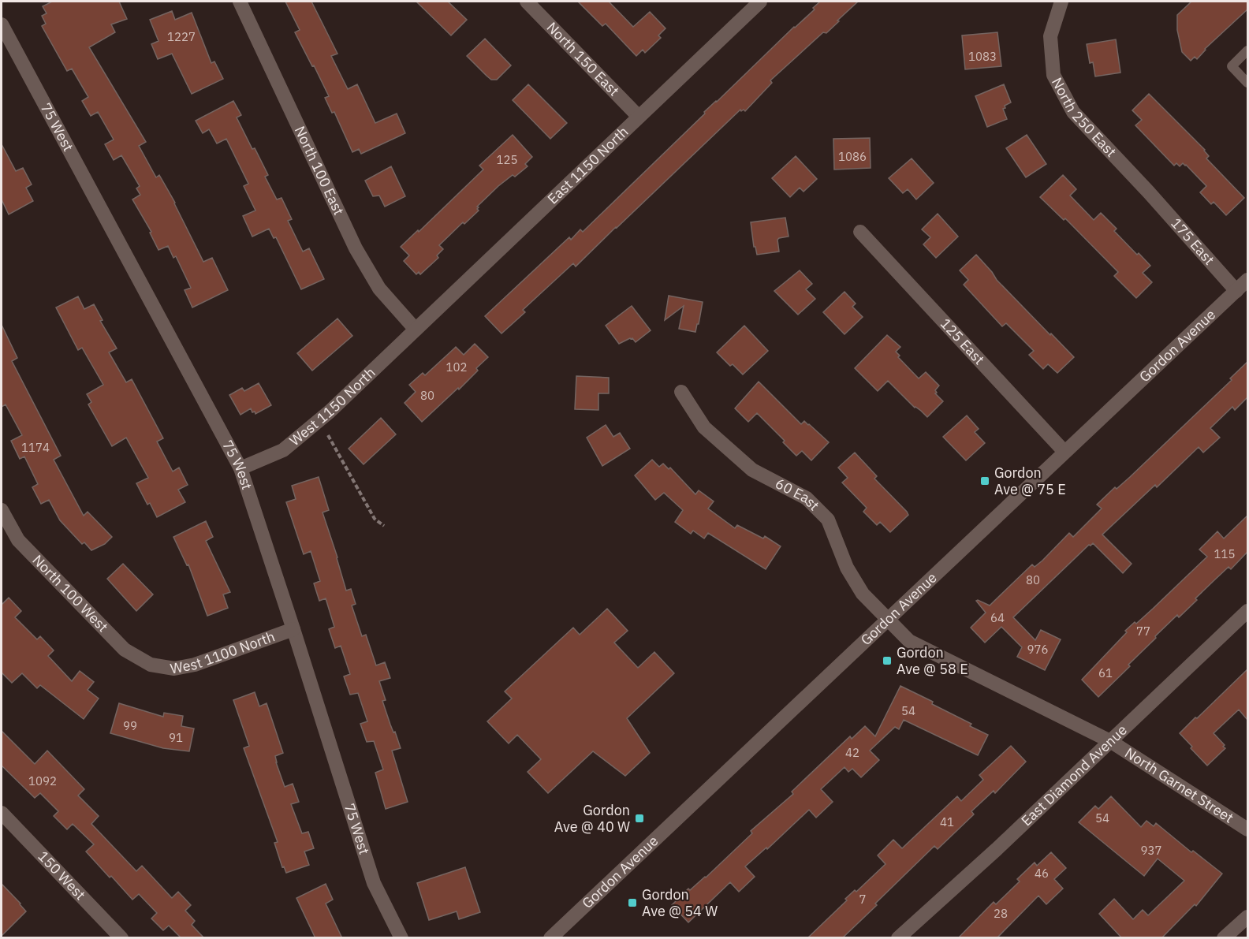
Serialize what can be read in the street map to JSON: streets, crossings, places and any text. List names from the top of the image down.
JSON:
{
  "streets": {
    "street": [
      "North 150 East",
      "North 250 East",
      "75 West",
      "East 1150 North",
      "North 100 East",
      "175 East",
      "125 East",
      "Gordon Avenue",
      "West 1150 North",
      "60 East",
      "North 100 West",
      "West 1100 North",
      "East Diamond Avenue",
      "North Garnet Street",
      "150 West"
    ]
  },
  "crossings": [
    ["North 150 East", "East 1150 North"],
    ["North 250 East", "175 East"],
    ["75 West", "West 1150 North"],
    ["75 West", "West 1100 North"],
    ["East 1150 North", "North 100 East"],
    ["East 1150 North", "West 1150 North"],
    ["North 100 East", "West 1150 North"],
    ["175 East", "Gordon Avenue"],
    ["125 East", "Gordon Avenue"],
    ["Gordon Avenue", "60 East"],
    ["Gordon Avenue", "North Garnet Street"],
    ["60 East", "North Garnet Street"],
    ["North 100 West", "West 1100 North"],
    ["East Diamond Avenue", "North Garnet Street"]
  ],
  "places": {
    "transit": [
      "Gordon Ave @ 75 E",
      "Gordon Ave @ 58 E",
      "Gordon Ave @ 40 W",
      "Gordon Ave @ 54 W"
    ]
  },
  "house_numbers": [
    "1227",
    "1083",
    "1086",
    "125",
    "102",
    "80",
    "1174",
    "115",
    "80",
    "64",
    "77",
    "976",
    "61",
    "54",
    "99",
    "91",
    "42",
    "1092",
    "54",
    "41",
    "937",
    "46",
    "7",
    "28"
  ]
}
